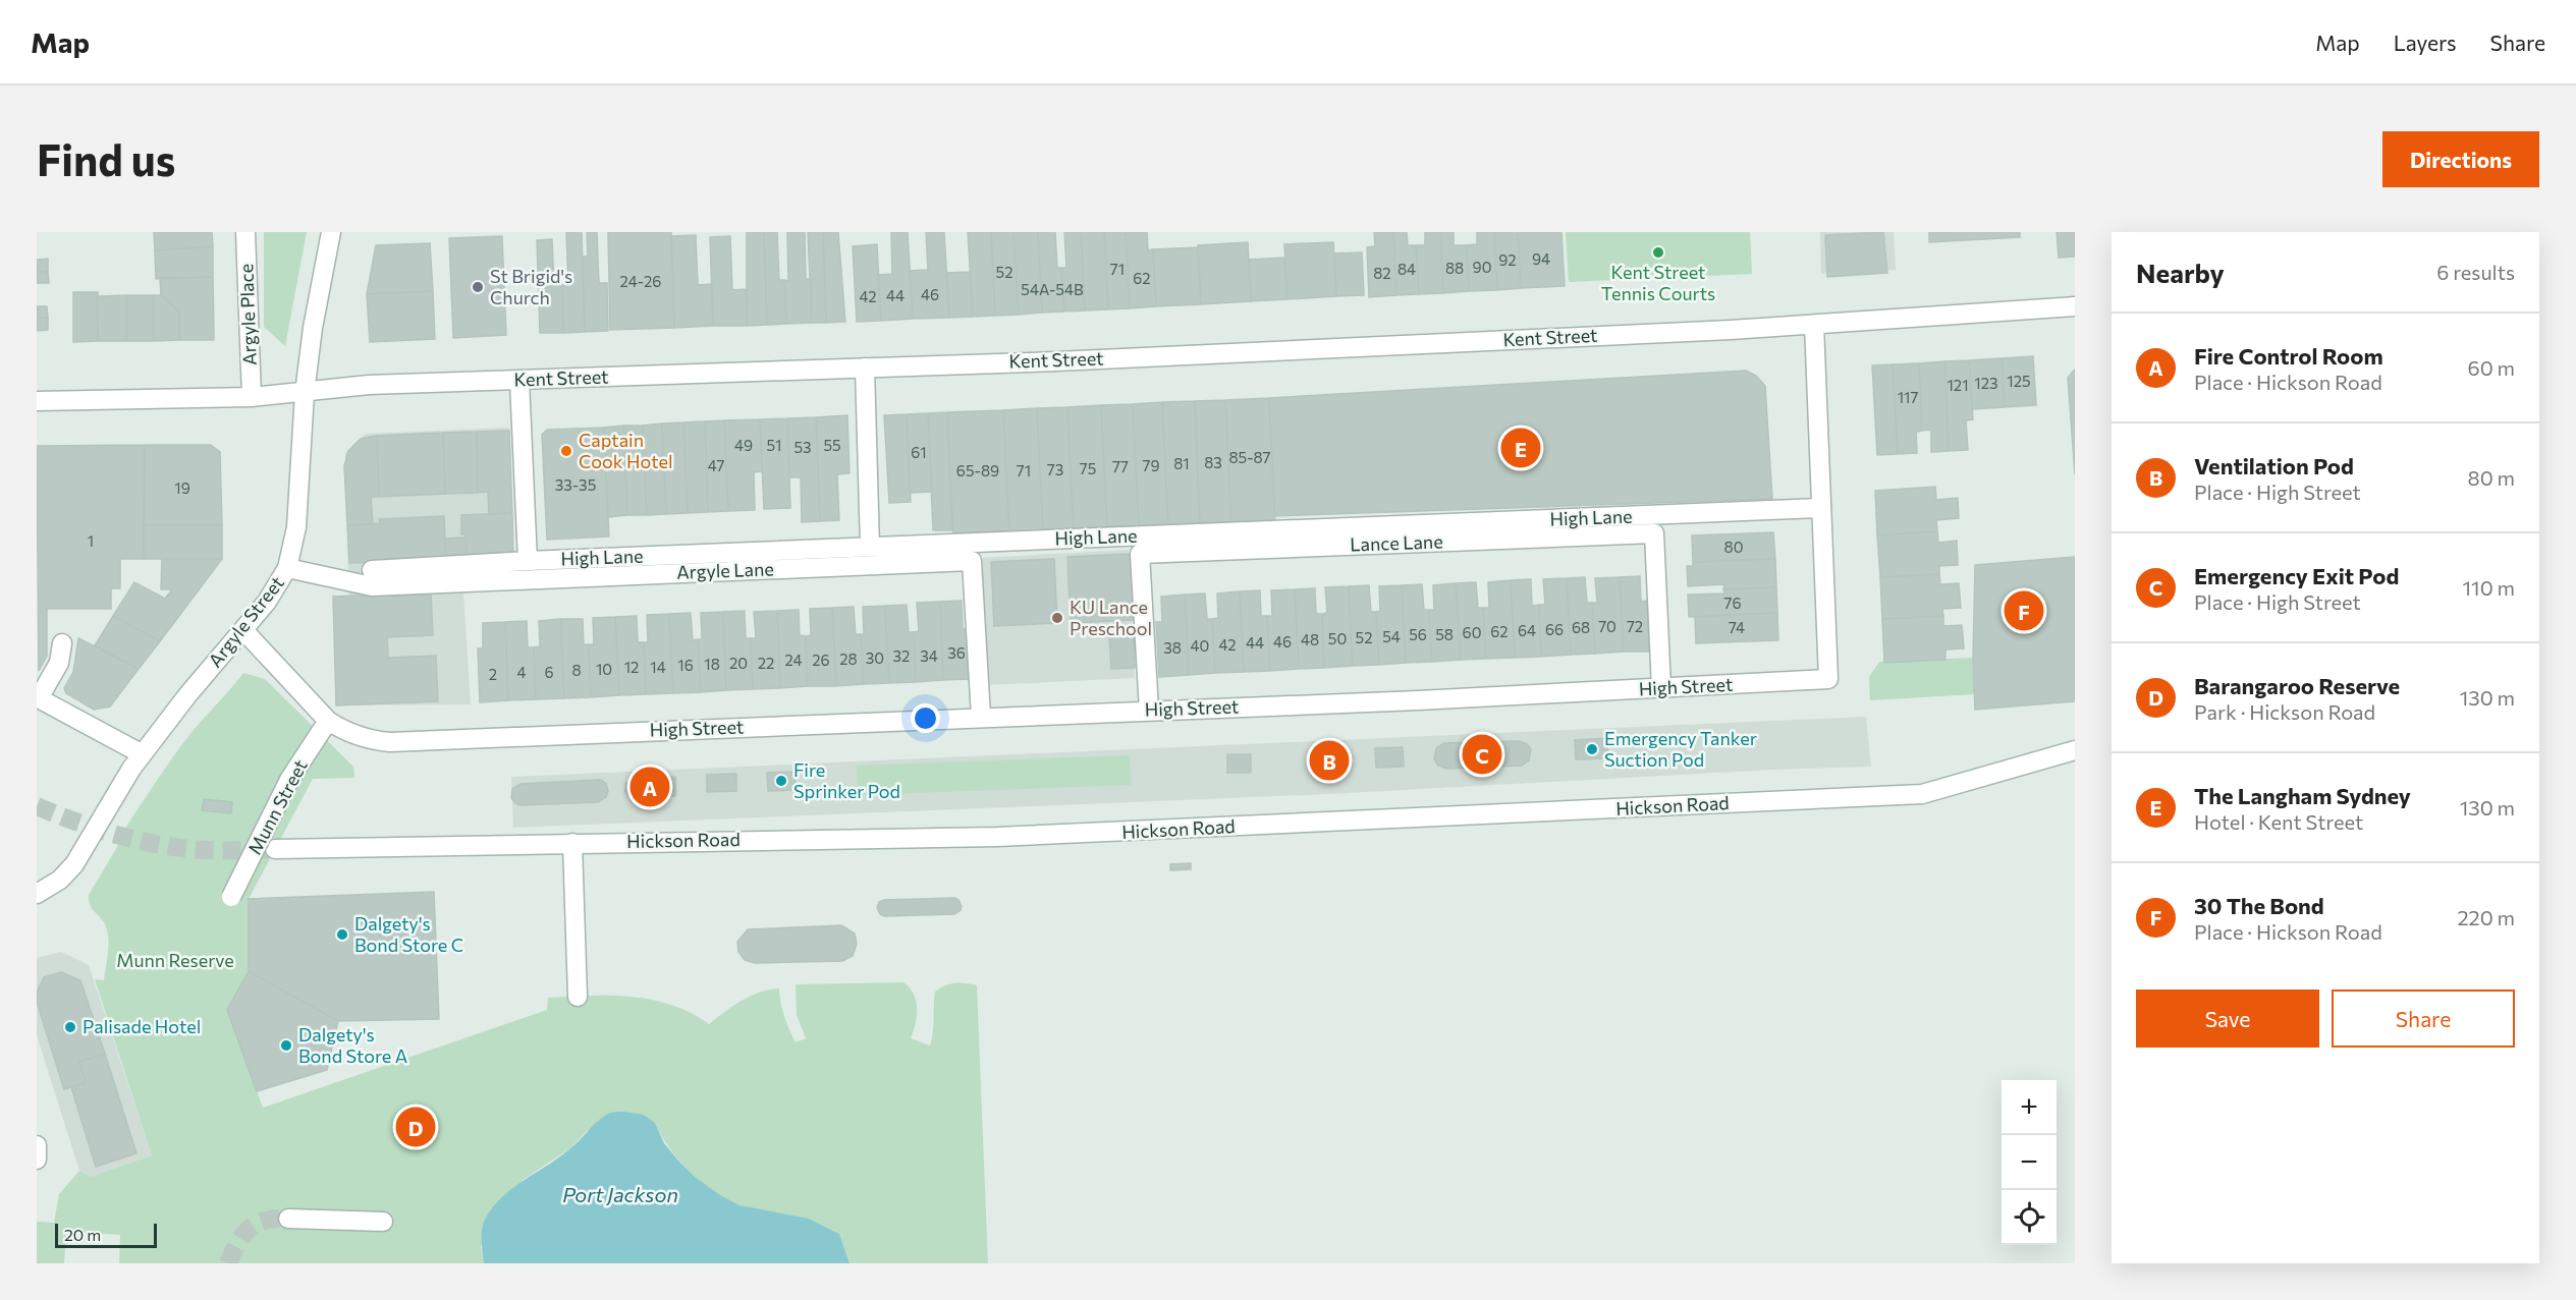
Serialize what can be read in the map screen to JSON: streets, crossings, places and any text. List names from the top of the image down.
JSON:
{
  "streets": {
    "street": [
      "Argyle Place",
      "Kent Street",
      "High Lane",
      "Lance Lane",
      "Argyle Lane",
      "Argyle Street",
      "High Street",
      "Hickson Road",
      "Munn Street"
    ]
  },
  "crossings": [
    ["Argyle Place", "Kent Street"],
    ["Kent Street", "Argyle Street"],
    ["Kent Street", "High Street"],
    ["High Lane", "High Street"],
    ["Lance Lane", "High Street"],
    ["Argyle Lane", "Argyle Street"],
    ["Argyle Lane", "High Street"],
    ["Argyle Street", "High Street"],
    ["High Street", "Munn Street"]
  ],
  "water": ["Port Jackson"],
  "parks": ["Munn Reserve"],
  "places": [
    "Kent Street Tennis Courts",
    "St Brigid's Church",
    "Captain Cook Hotel",
    "KU Lance Preschool",
    "Emergency Tanker Suction Pod",
    "Fire Sprinker Pod",
    "Dalgety's Bond Store C",
    "Palisade Hotel",
    "Dalgety's Bond Store A"
  ],
  "house_numbers": [
    "94",
    "92",
    "90",
    "88",
    "71",
    "84",
    "52",
    "82",
    "62",
    "24-26",
    "54A-54B",
    "46",
    "44",
    "42",
    "125",
    "123",
    "121",
    "117",
    "49",
    "51",
    "55",
    "53",
    "61",
    "85-87",
    "83",
    "81",
    "47",
    "79",
    "77",
    "75",
    "73",
    "65-89",
    "71",
    "33-35",
    "19",
    "1",
    "80",
    "76",
    "70",
    "72",
    "68",
    "74",
    "66",
    "64",
    "62",
    "60",
    "56",
    "58",
    "54",
    "52",
    "50",
    "48",
    "46",
    "44",
    "42",
    "40",
    "38",
    "36",
    "32",
    "34",
    "30",
    "28",
    "24",
    "26",
    "20",
    "22",
    "18",
    "16",
    "12",
    "14",
    "10",
    "8",
    "4",
    "6",
    "2"
  ],
  "scale_bar": "20 m",
  "page": {
    "header": "Map",
    "nav": ["Map", "Layers", "Share"],
    "buttons": [
      "Directions",
      ["Save", "Share"]
    ],
    "title": "Find us",
    "heading": ["Nearby", "6 results"],
    "list": [
      {
        "mark": "A",
        "name": "Fire Control Room",
        "note": "Place · Hickson Road",
        "value": "60 m"
      },
      {
        "mark": "B",
        "name": "Ventilation Pod",
        "note": "Place · High Street",
        "value": "80 m"
      },
      {
        "mark": "C",
        "name": "Emergency Exit Pod",
        "note": "Place · High Street",
        "value": "110 m"
      },
      {
        "mark": "D",
        "name": "Barangaroo Reserve",
        "note": "Park · Hickson Road",
        "value": "130 m"
      },
      {
        "mark": "E",
        "name": "The Langham Sydney",
        "note": "Hotel · Kent Street",
        "value": "130 m"
      },
      {
        "mark": "F",
        "name": "30 The Bond",
        "note": "Place · Hickson Road",
        "value": "220 m"
      }
    ],
    "pins": [
      "E",
      "F",
      "C",
      "B",
      "A",
      "D"
    ],
    "map_buttons": ["+", "−"],
    "scale": "20 m"
  }
}
